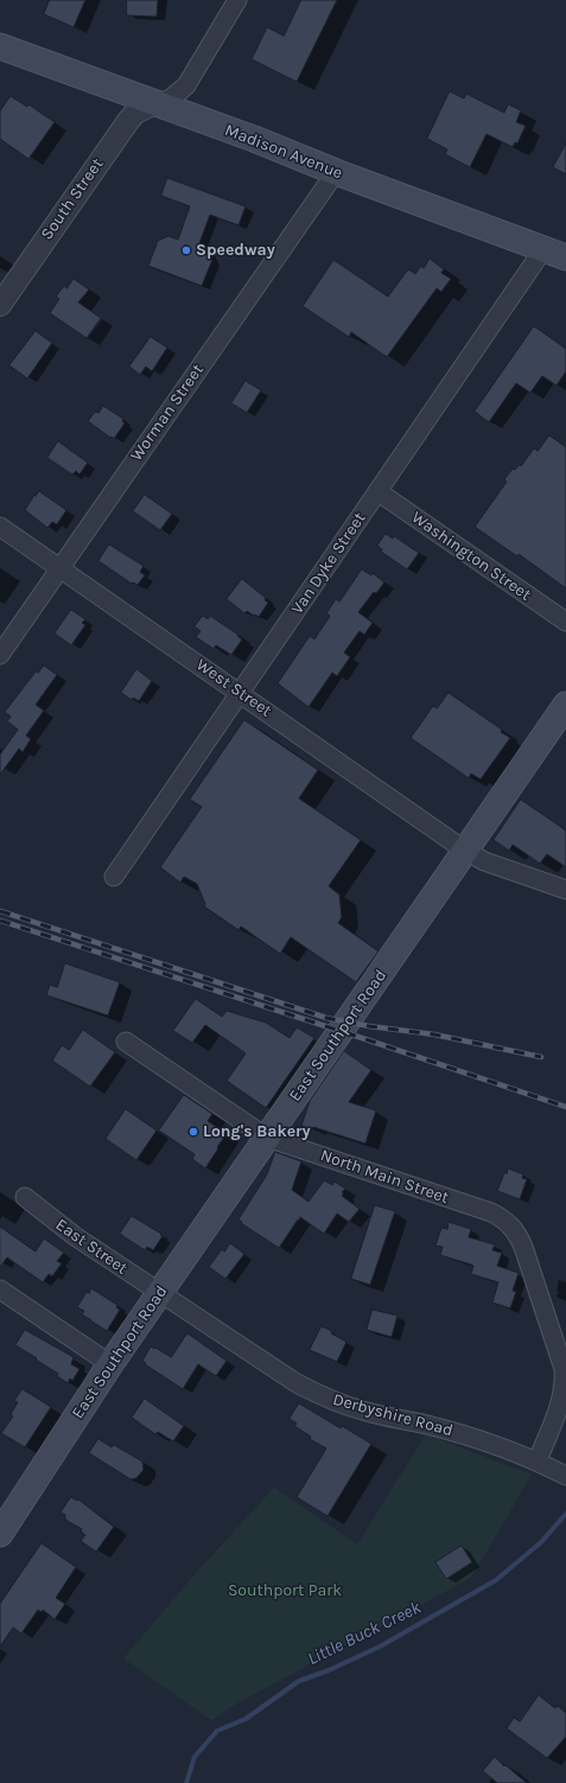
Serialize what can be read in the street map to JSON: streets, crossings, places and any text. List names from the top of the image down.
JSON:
{
  "streets": {
    "main road": ["Madison Avenue", "East Southport Road"],
    "street": [
      "South Street",
      "Worman Street",
      "Washington Street",
      "Van Dyke Street",
      "West Street",
      "North Main Street",
      "East Street",
      "Derbyshire Road"
    ]
  },
  "crossings": [
    ["Madison Avenue", "South Street"],
    ["Madison Avenue", "Worman Street"],
    ["Madison Avenue", "Van Dyke Street"],
    ["Worman Street", "West Street"],
    ["Washington Street", "Van Dyke Street"],
    ["Van Dyke Street", "West Street"],
    ["West Street", "East Southport Road"],
    ["East Southport Road", "North Main Street"],
    ["East Southport Road", "East Street"],
    ["East Southport Road", "Derbyshire Road"],
    ["North Main Street", "Derbyshire Road"],
    ["East Street", "Derbyshire Road"]
  ],
  "water": ["Little Buck Creek"],
  "parks": ["Southport Park"],
  "places": ["Speedway", "Long's Bakery"]
}
